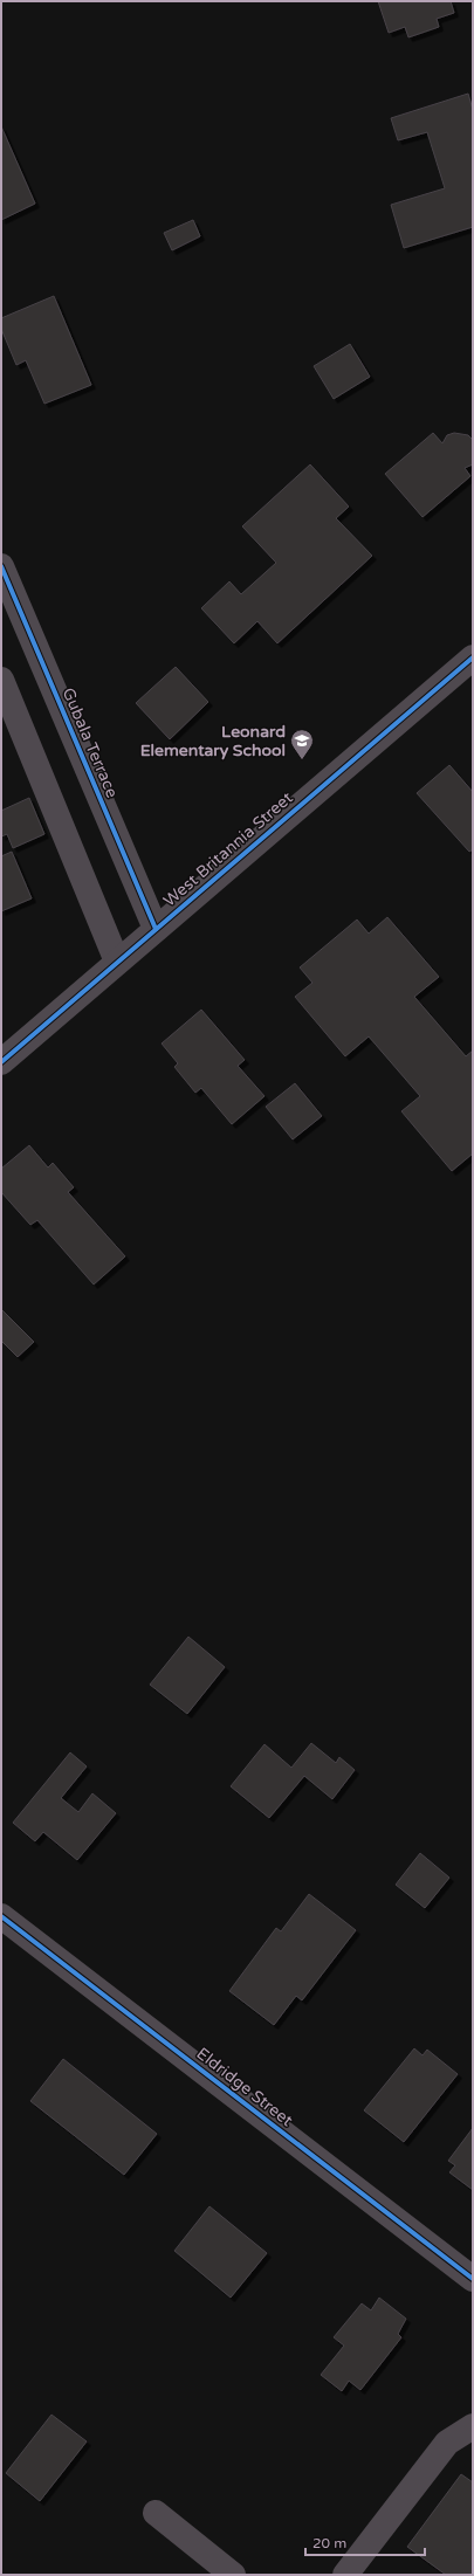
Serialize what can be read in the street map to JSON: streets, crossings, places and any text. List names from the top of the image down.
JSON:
{
  "streets": {
    "street": ["Gubala Terrace", "West Britannia Street", "Eldridge Street"]
  },
  "crossings": [
    ["Gubala Terrace", "West Britannia Street"]
  ],
  "places": {
    "school or university": ["Leonard Elementary School"]
  },
  "scale_bar": "20 m"
}
